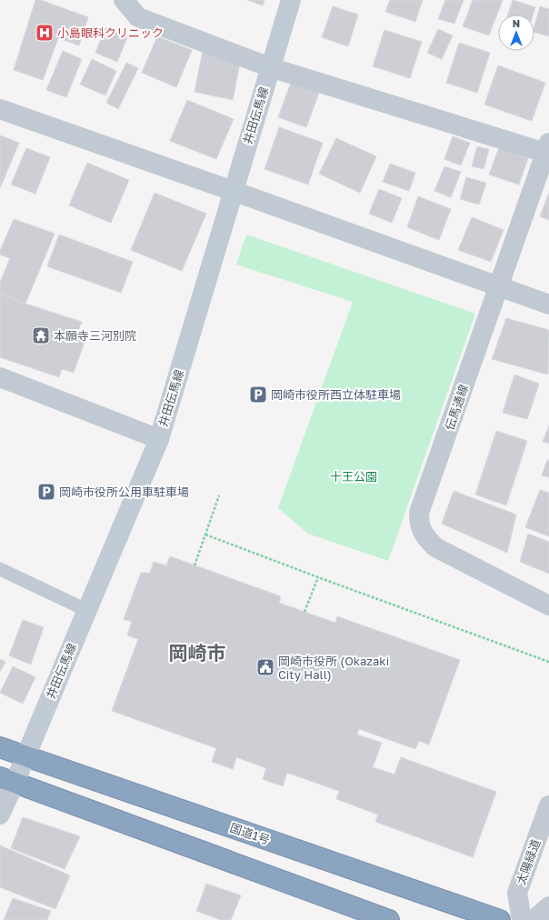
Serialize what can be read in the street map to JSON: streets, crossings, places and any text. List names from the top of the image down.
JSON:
{
  "streets": {
    "highway": ["国道1号"],
    "street": ["井田伝馬線", "伝馬通線", "太陽緑道"]
  },
  "crossings": [
    ["井田伝馬線", "国道1号"]
  ],
  "districts": ["岡崎市"],
  "parks": ["十王公園"],
  "places": {
    "hospital": ["小島眼科クリニック"],
    "temple": ["本願寺三河別院"],
    "parking": ["岡崎市役所西立体駐車場", "岡崎市役所公用車駐車場"],
    "public building": ["岡崎市役所 (Okazaki City Hall)"]
  },
  "north": "top"
}
